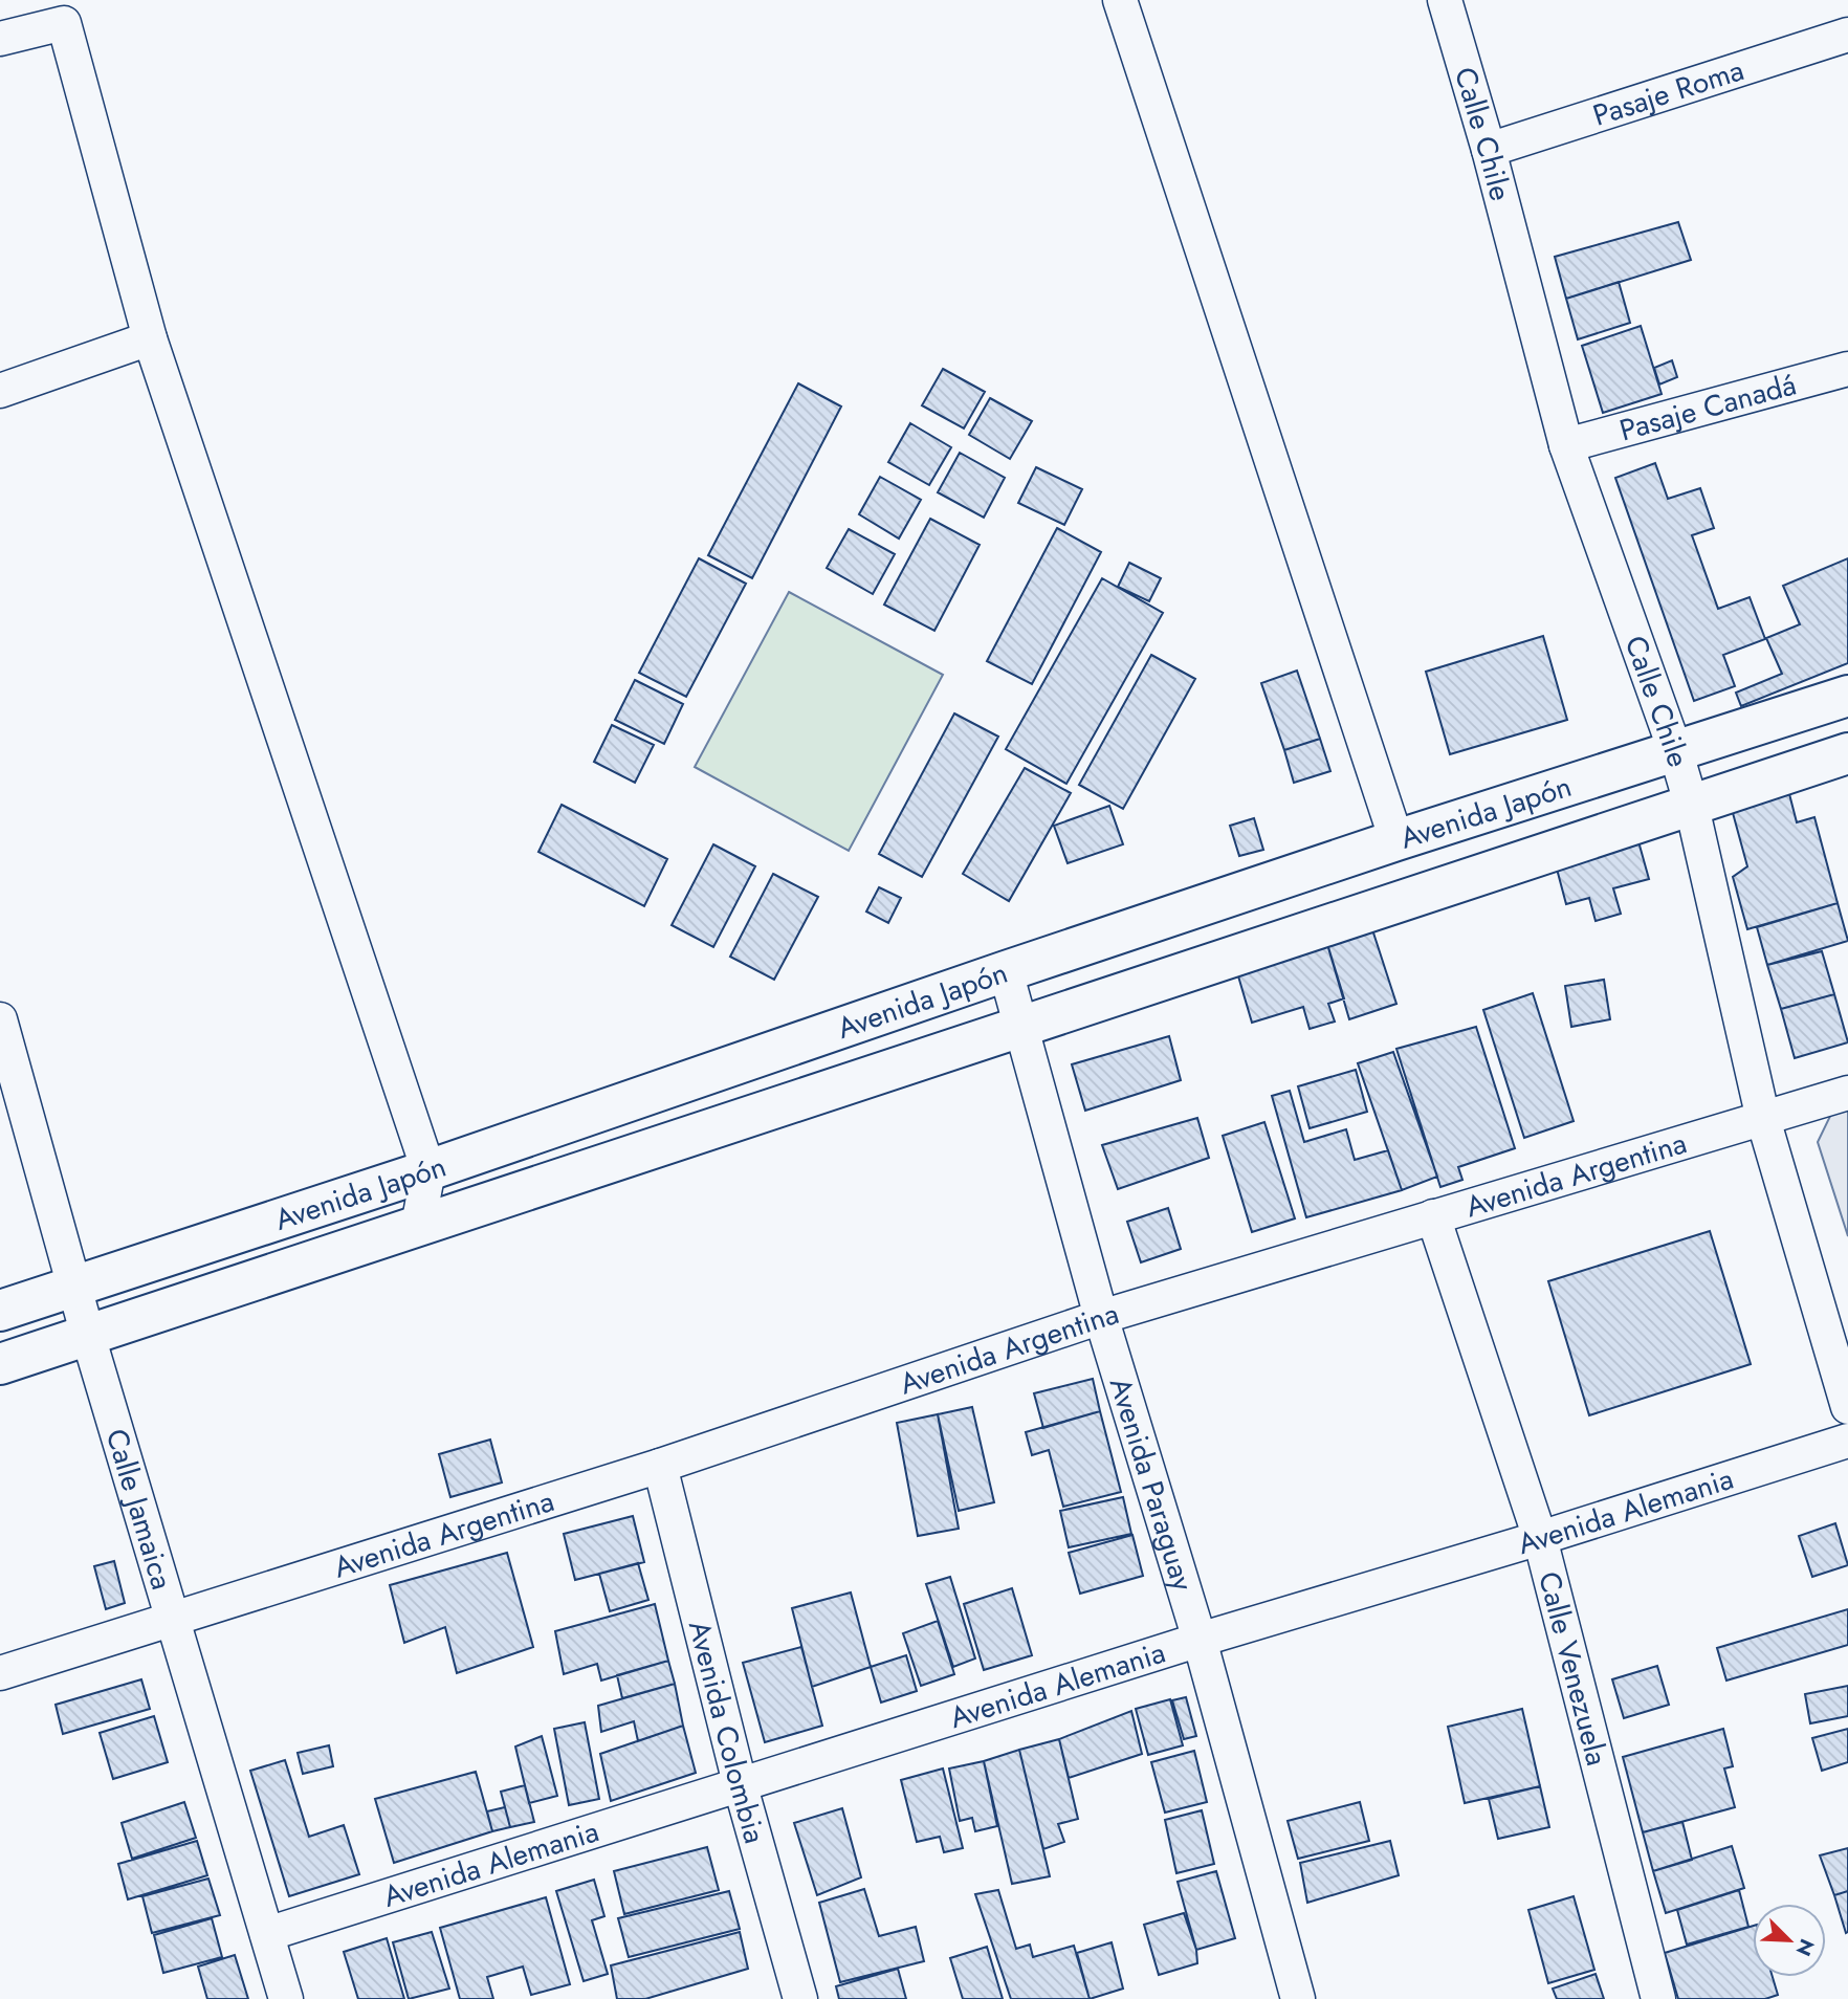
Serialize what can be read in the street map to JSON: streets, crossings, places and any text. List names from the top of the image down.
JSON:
{
  "streets": {
    "street": [
      "Pasaje Roma",
      "Calle Chile",
      "Pasaje Canadá",
      "Avenida Japón",
      "Avenida Argentina",
      "Avenida Paraguay",
      "Calle Jamaica",
      "Avenida Alemania",
      "Calle Venezuela",
      "Avenida Colombia"
    ]
  },
  "crossings": [
    ["Pasaje Roma", "Calle Chile"],
    ["Calle Chile", "Pasaje Canadá"],
    ["Calle Chile", "Avenida Japón"],
    ["Calle Chile", "Avenida Argentina"],
    ["Avenida Japón", "Avenida Paraguay"],
    ["Avenida Japón", "Calle Jamaica"],
    ["Avenida Argentina", "Avenida Paraguay"],
    ["Avenida Argentina", "Calle Jamaica"],
    ["Avenida Argentina", "Calle Venezuela"],
    ["Avenida Argentina", "Avenida Colombia"],
    ["Avenida Paraguay", "Avenida Alemania"],
    ["Calle Jamaica", "Avenida Alemania"],
    ["Avenida Alemania", "Calle Venezuela"],
    ["Avenida Alemania", "Avenida Colombia"]
  ],
  "north": "bottom right"
}
